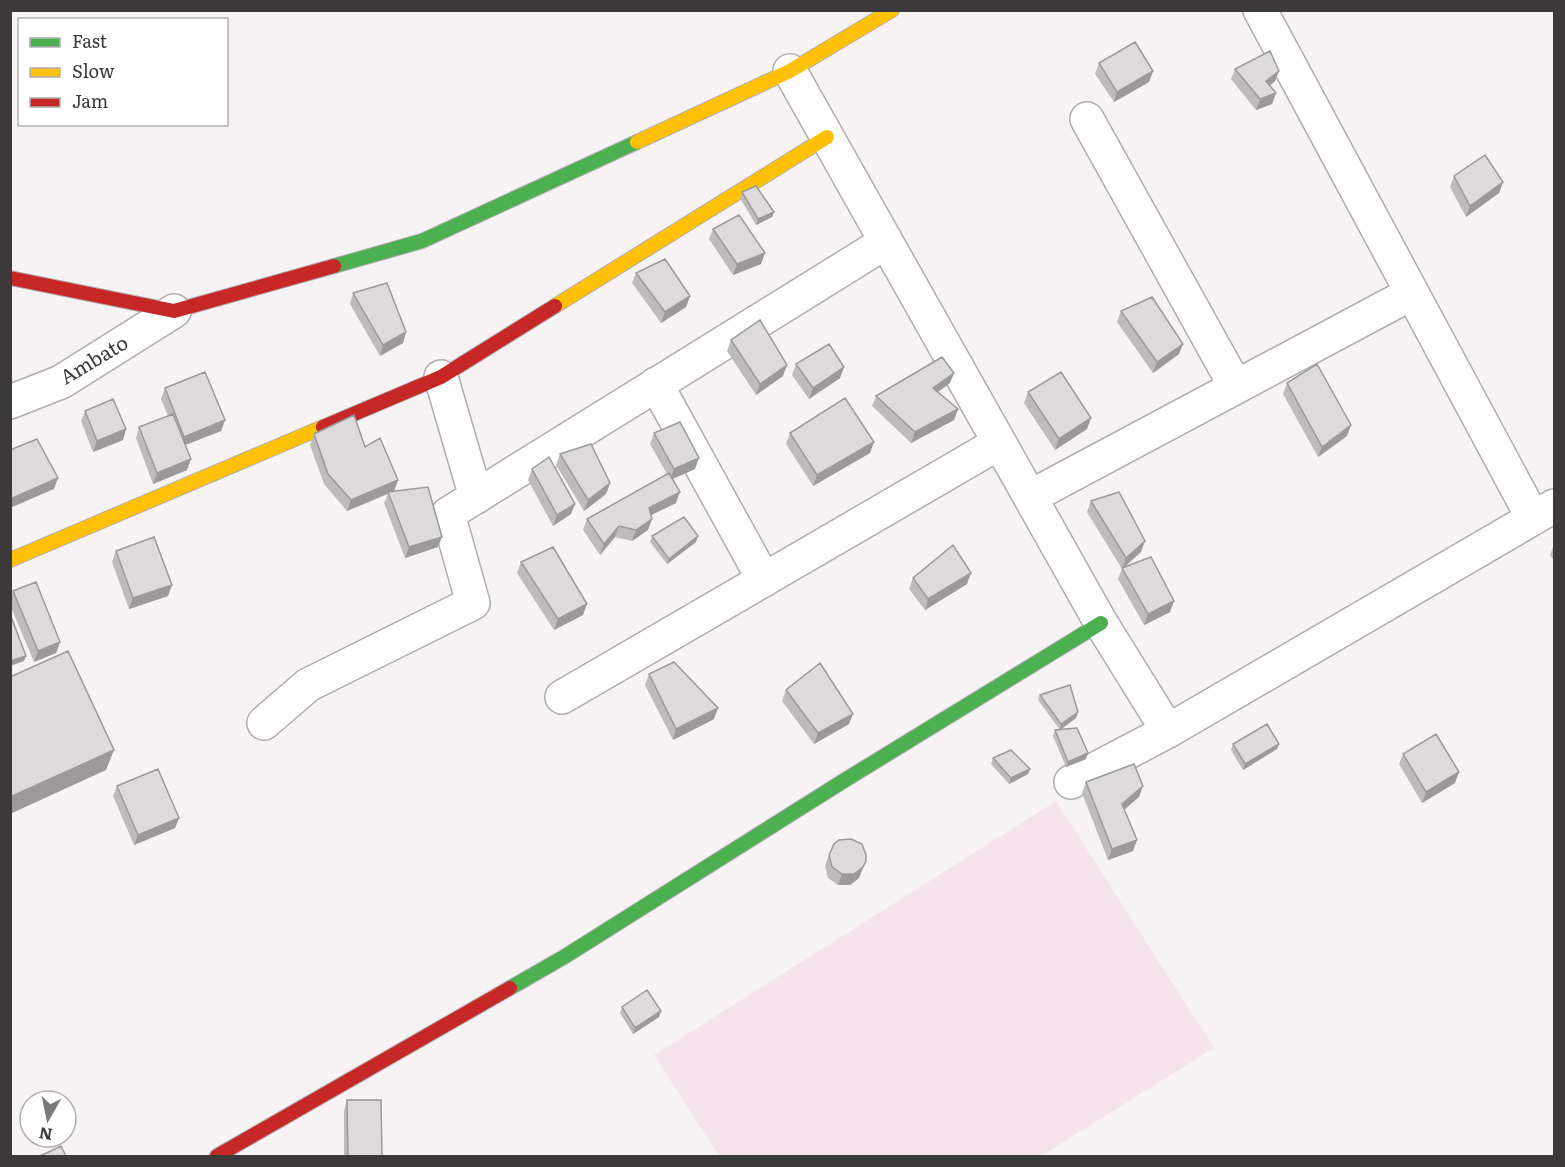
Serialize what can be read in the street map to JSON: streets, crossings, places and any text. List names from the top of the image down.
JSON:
{
  "streets": {
    "street": ["Ambato"]
  },
  "legend": ["Fast", "Slow", "Jam"],
  "north": "bottom"
}
